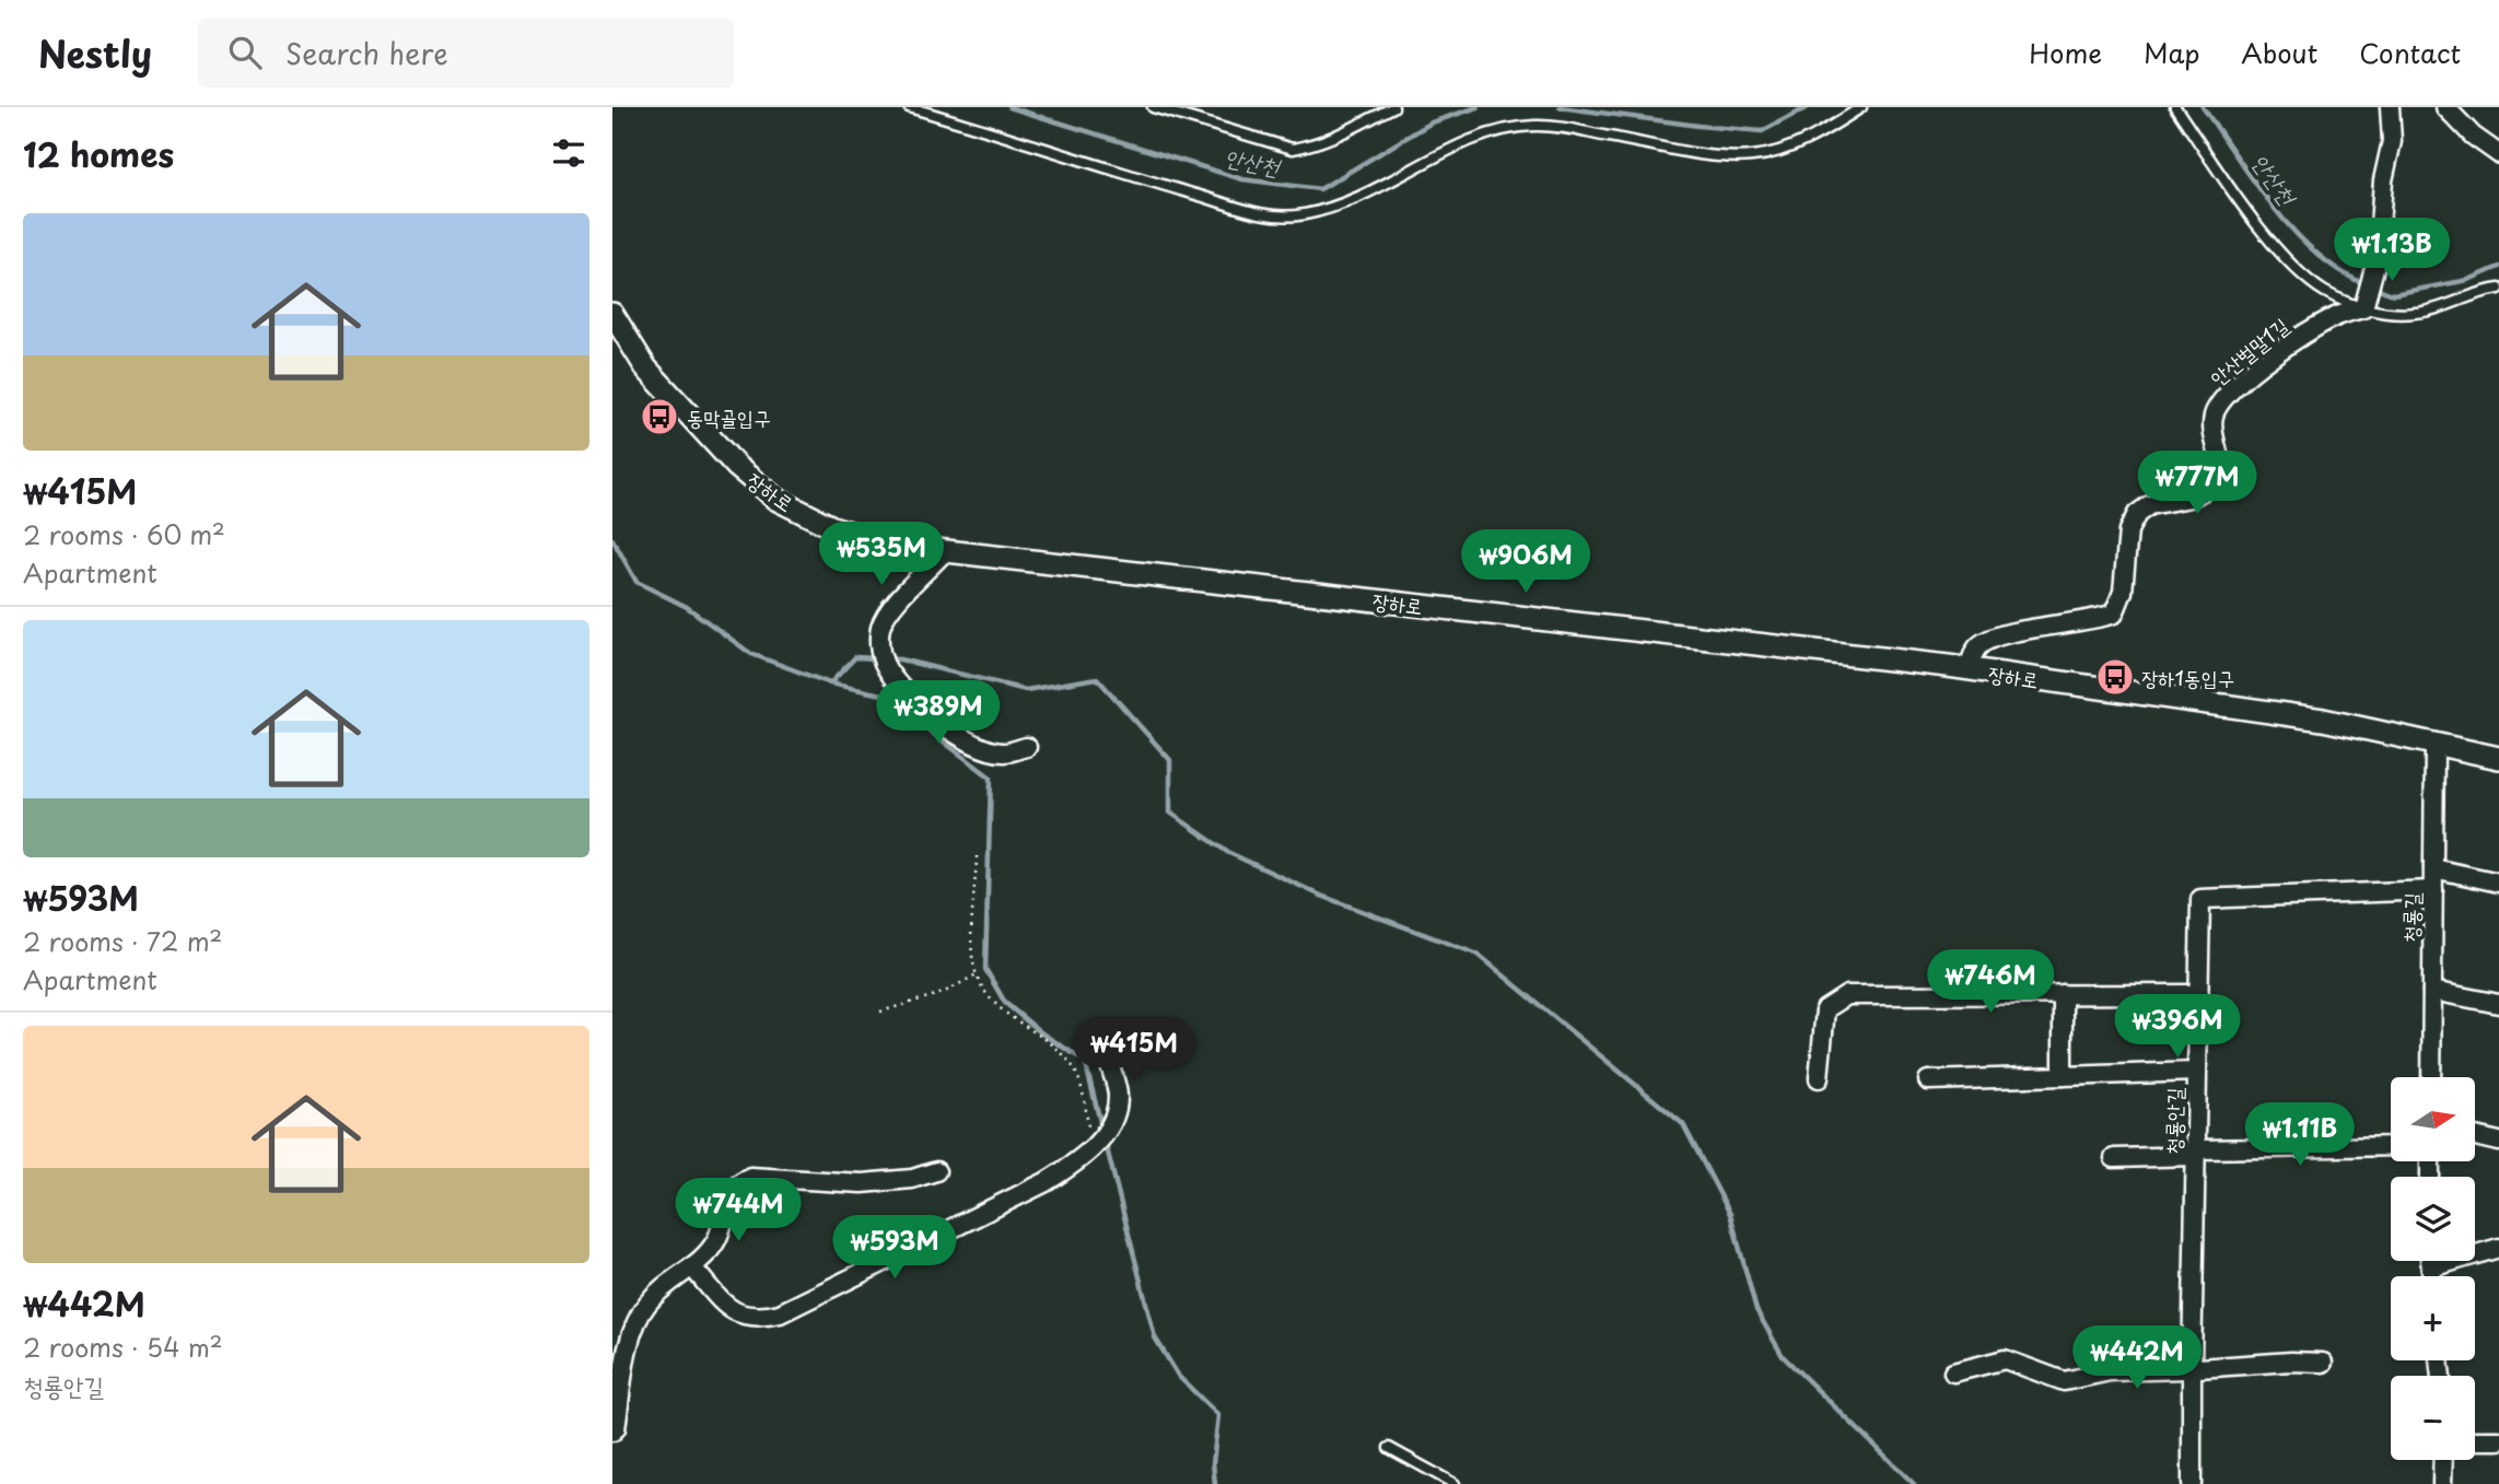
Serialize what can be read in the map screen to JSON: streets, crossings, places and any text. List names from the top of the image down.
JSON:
{
  "streets": {
    "street": [
      "안산벌말1길",
      "장하로",
      "청룡길",
      "청룡안길"
    ]
  },
  "crossings": [
    ["안산벌말1길", "장하로"],
    ["장하로", "청룡길"],
    ["청룡길", "청룡안길"]
  ],
  "water": ["안산천"],
  "places": {
    "bus stop": ["동막골입구", "장하1동입구"]
  },
  "north": "right",
  "page": {
    "header": "Nestly",
    "search": "Search here",
    "nav": [
      "Home",
      "Map",
      "About",
      "Contact"
    ],
    "heading": "12 homes",
    "list": [
      {
        "name": "₩415M",
        "note": "2 rooms · 60 m² · Apartment"
      },
      {
        "name": "₩593M",
        "note": "2 rooms · 72 m² · Apartment"
      },
      {
        "name": "₩442M",
        "note": "2 rooms · 54 m² · 청룡안길"
      }
    ],
    "price": [
      "₩1.13B",
      "₩777M",
      "₩535M",
      "₩906M",
      "₩389M",
      "₩746M",
      "₩396M",
      "₩415M",
      "₩1.11B",
      "₩744M",
      "₩593M",
      "₩442M"
    ],
    "map_buttons": ["+", "−"]
  }
}
